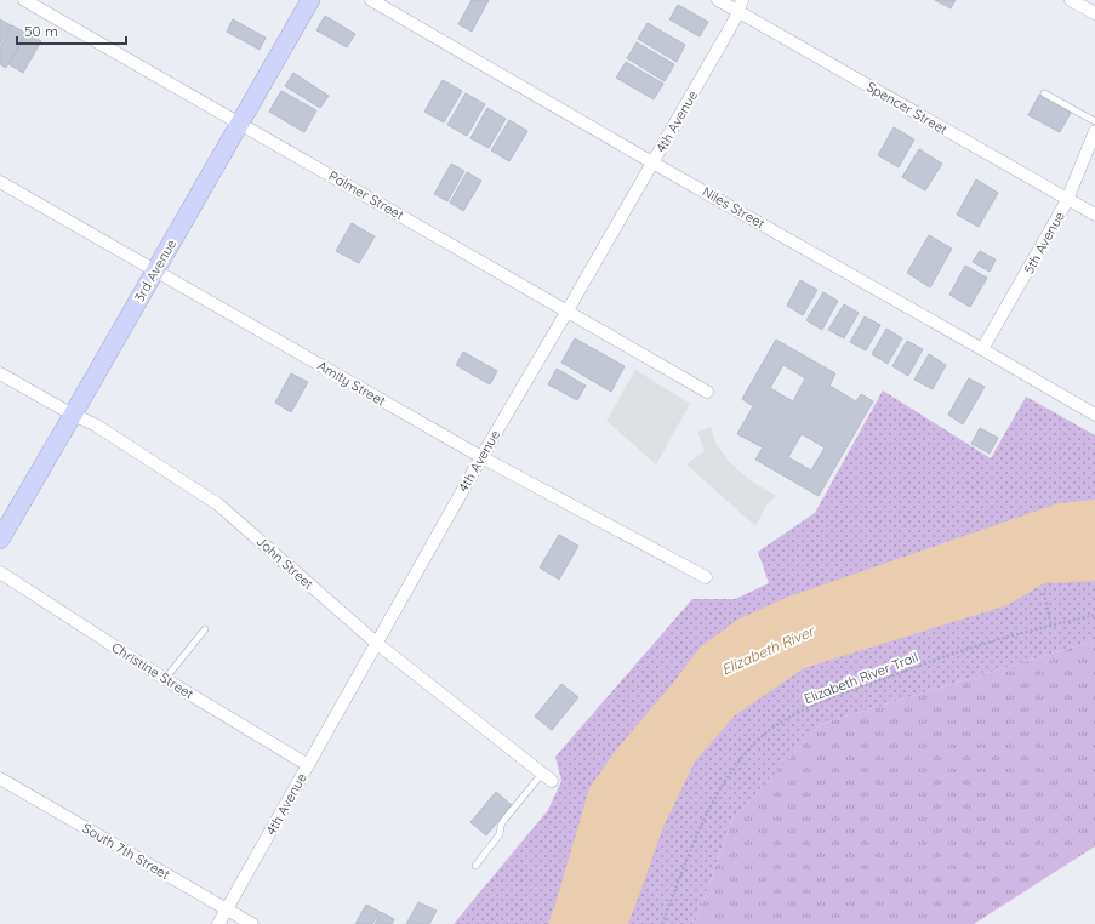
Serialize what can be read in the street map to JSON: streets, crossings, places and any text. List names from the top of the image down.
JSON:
{
  "streets": {
    "street": [
      "Spencer Street",
      "4th Avenue",
      "Palmer Street",
      "Niles Street",
      "5th Avenue",
      "3rd Avenue",
      "Amity Street",
      "John Street",
      "Christine Street",
      "South 7th Street"
    ],
    "path": ["Elizabeth River Trail"]
  },
  "crossings": [
    ["Spencer Street", "4th Avenue"],
    ["Spencer Street", "5th Avenue"],
    ["4th Avenue", "Palmer Street"],
    ["4th Avenue", "Niles Street"],
    ["4th Avenue", "Amity Street"],
    ["4th Avenue", "John Street"],
    ["4th Avenue", "Christine Street"],
    ["4th Avenue", "South 7th Street"],
    ["Palmer Street", "3rd Avenue"],
    ["Niles Street", "5th Avenue"],
    ["3rd Avenue", "Amity Street"],
    ["3rd Avenue", "John Street"]
  ],
  "water": ["Elizabeth River"],
  "scale_bar": "50 m"
}
